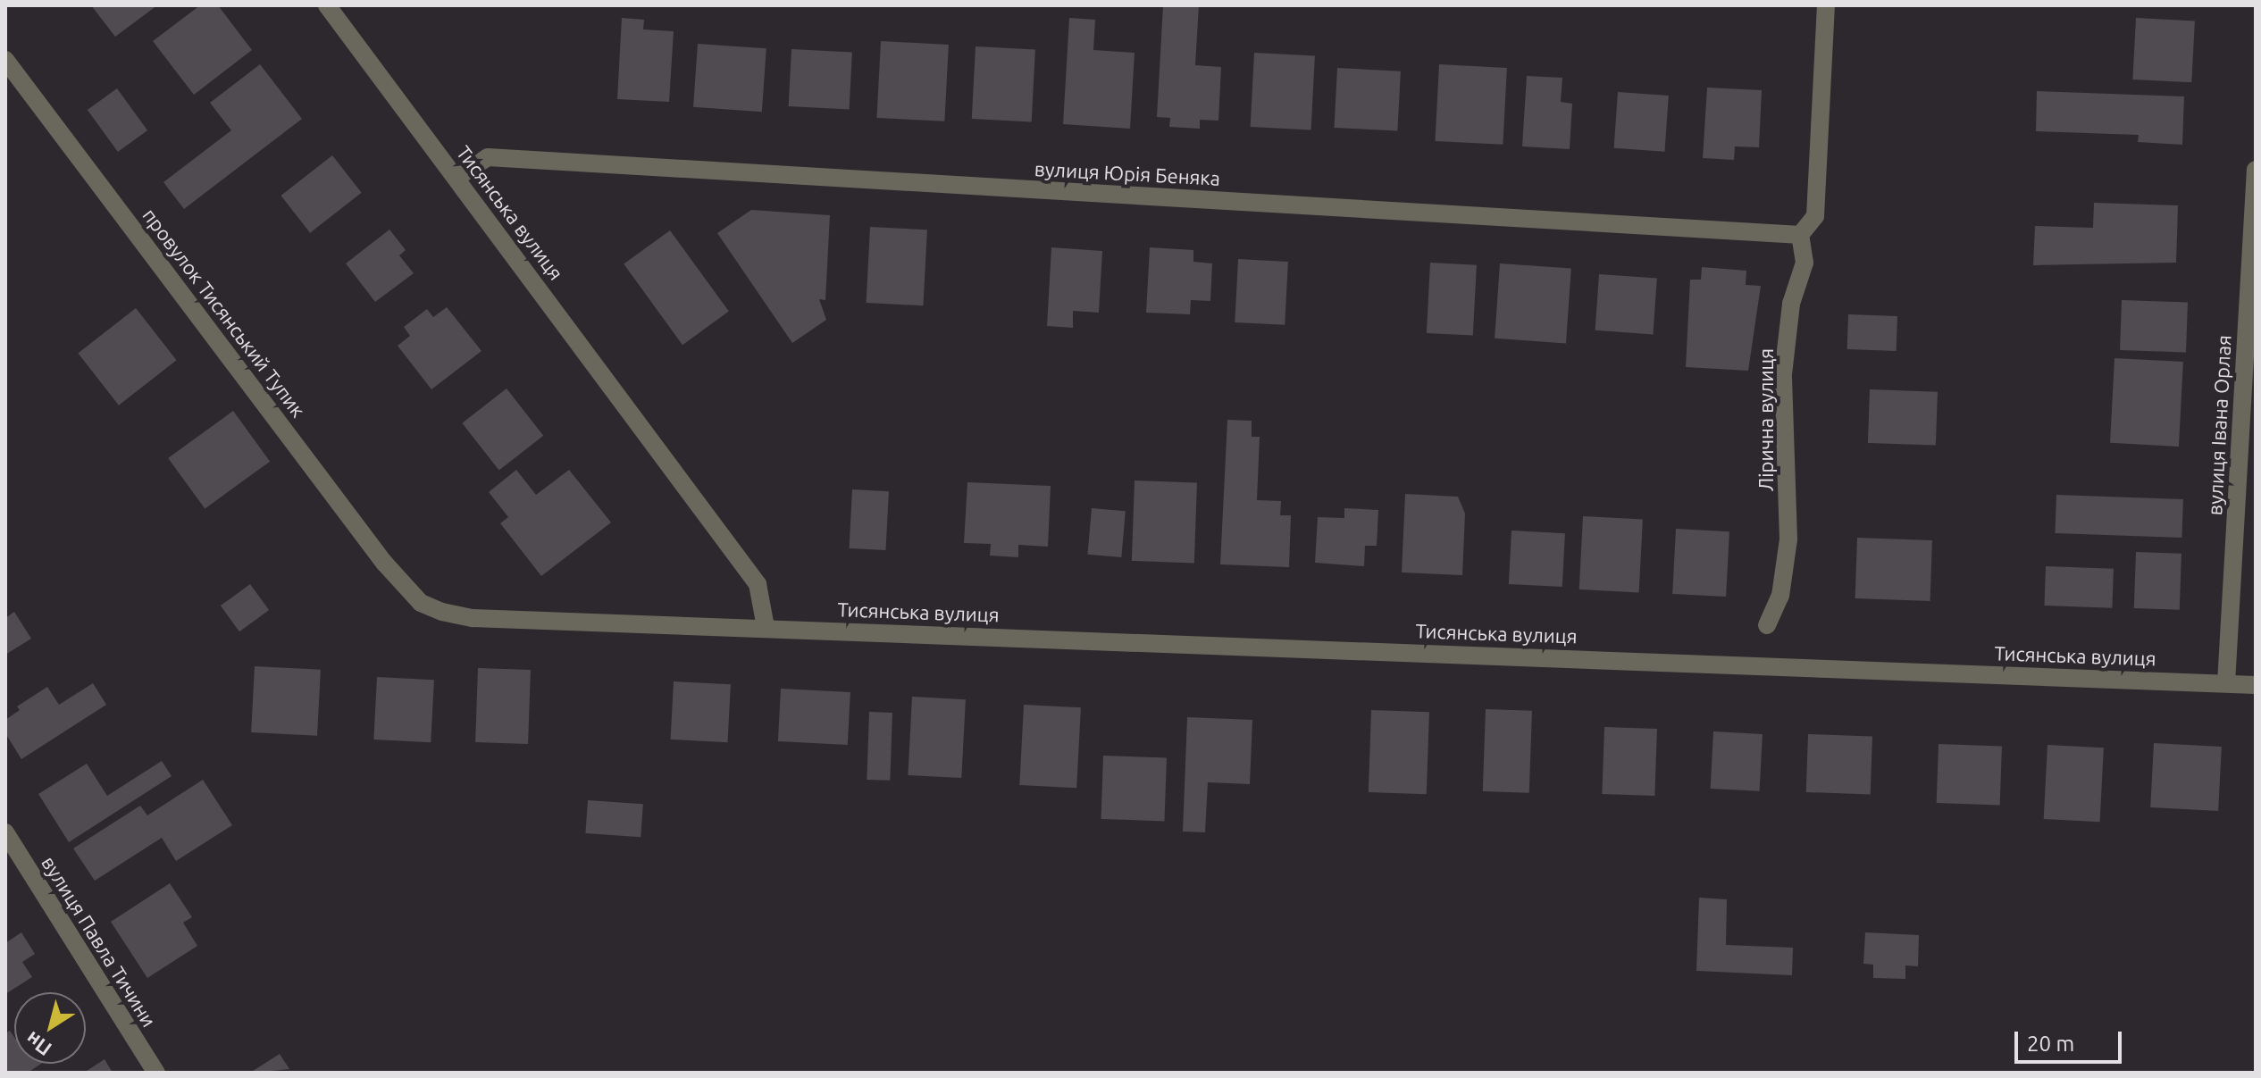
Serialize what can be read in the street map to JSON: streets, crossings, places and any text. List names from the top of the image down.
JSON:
{
  "streets": {
    "street": [
      "вулиця Юрія Беняка",
      "Тисянська вулиця",
      "провулок Тисянський Тупик",
      "Лірична вулиця",
      "вулиця Івана Орлая",
      "вулиця Павла Тичини"
    ]
  },
  "crossings": [
    ["вулиця Юрія Беняка", "Тисянська вулиця"],
    ["вулиця Юрія Беняка", "Лірична вулиця"],
    ["Тисянська вулиця", "провулок Тисянський Тупик"],
    ["Тисянська вулиця", "вулиця Івана Орлая"]
  ],
  "scale_bar": "20 m",
  "north": "bottom left"
}
